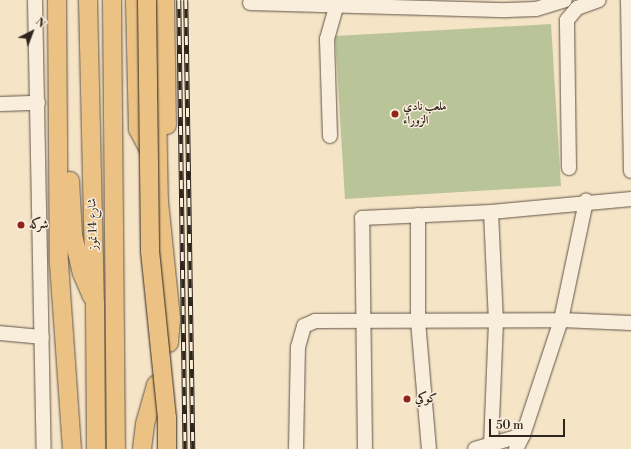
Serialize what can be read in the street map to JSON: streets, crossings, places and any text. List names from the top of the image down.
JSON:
{
  "streets": {
    "main road": ["شارع 14 تموز"]
  },
  "places": ["ملعب نادي الزوراء", "شركه", "كوكي"],
  "scale_bar": "50 m",
  "north": "top right"
}
